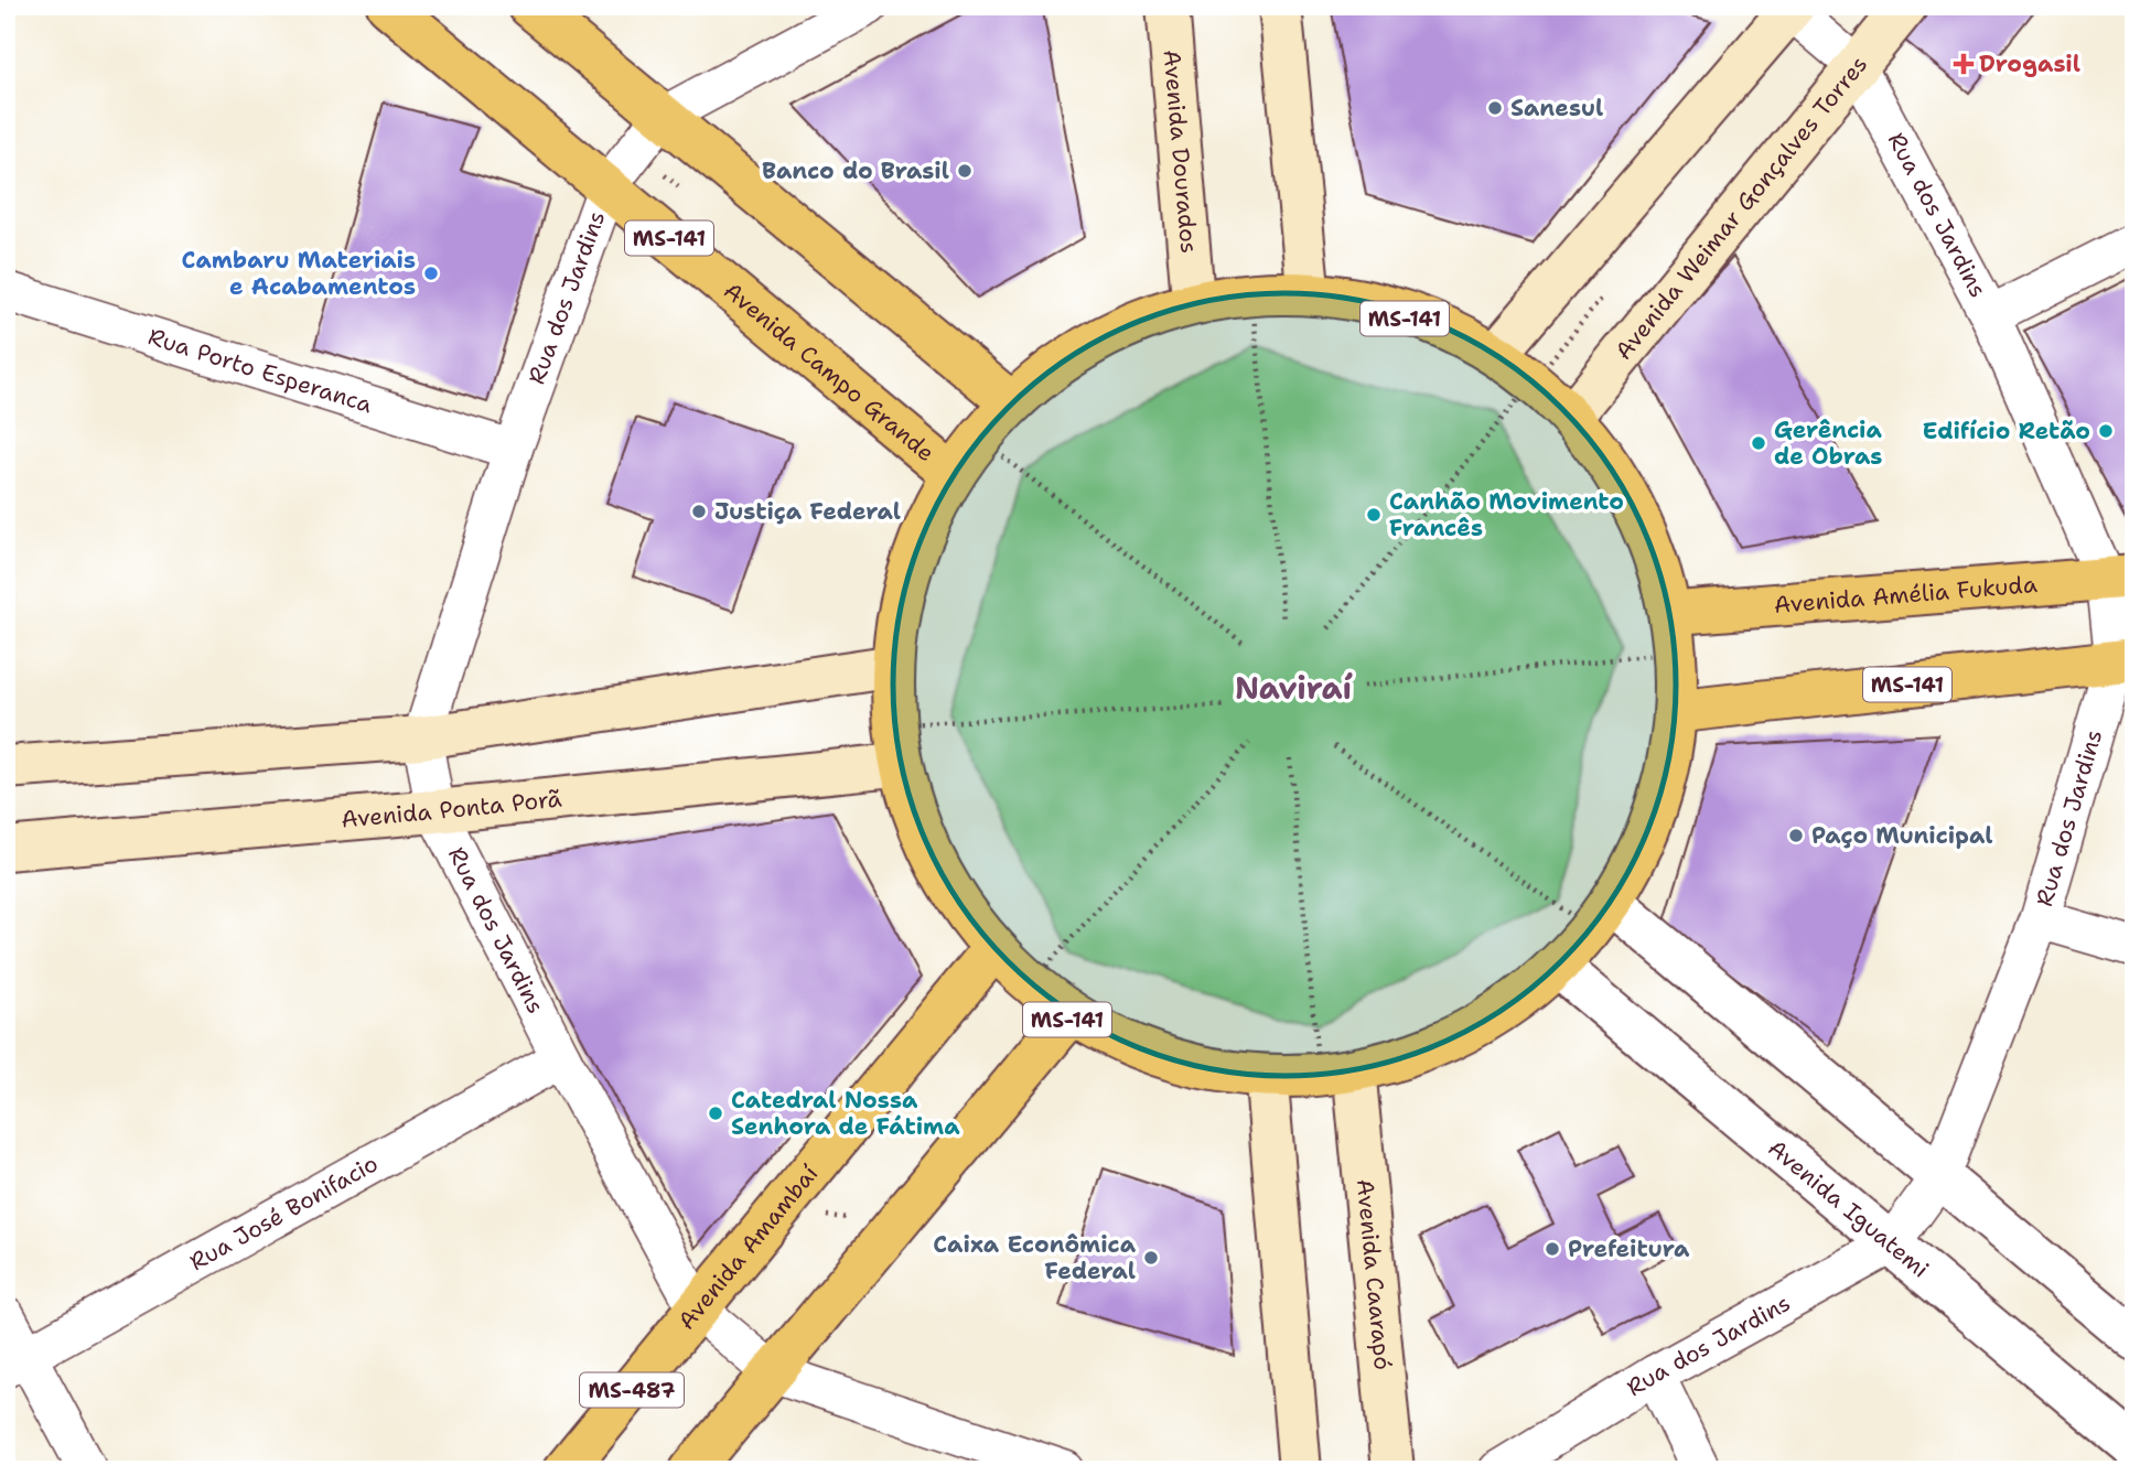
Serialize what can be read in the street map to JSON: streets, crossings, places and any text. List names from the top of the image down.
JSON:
{
  "streets": {
    "main road": [
      "Avenida Dourados",
      "Avenida Weimar Gonçalves Torres",
      "MS-141",
      "Avenida Campo Grande",
      "Avenida Amélia Fukuda",
      "Avenida Ponta Porã",
      "Avenida Amambaí",
      "Avenida Caarapó",
      "MS-487"
    ],
    "street": [
      "Rua dos Jardins",
      "Rua Porto Esperanca",
      "Avenida Iguatemi",
      "Rua José Bonifacio"
    ]
  },
  "crossings": [
    ["Avenida Dourados", "MS-141"],
    ["Avenida Weimar Gonçalves Torres", "Rua dos Jardins"],
    ["Avenida Weimar Gonçalves Torres", "MS-141"],
    ["Rua dos Jardins", "MS-141"],
    ["Rua dos Jardins", "Rua Porto Esperanca"],
    ["Rua dos Jardins", "Avenida Campo Grande"],
    ["Rua dos Jardins", "Avenida Amélia Fukuda"],
    ["Rua dos Jardins", "Avenida Ponta Porã"],
    ["Rua dos Jardins", "Avenida Iguatemi"],
    ["Rua dos Jardins", "Rua José Bonifacio"],
    ["Rua dos Jardins", "Avenida Amambaí"],
    ["MS-141", "Avenida Campo Grande"],
    ["MS-141", "Avenida Amélia Fukuda"],
    ["MS-141", "Avenida Ponta Porã"],
    ["MS-141", "Avenida Iguatemi"],
    ["MS-141", "Avenida Amambaí"],
    ["MS-141", "Avenida Caarapó"]
  ],
  "districts": ["Naviraí"],
  "places": {
    "health": ["Drogasil"],
    "other": [
      "Sanesul",
      "Banco do Brasil",
      "Cambaru Materiais e Acabamentos",
      "Edifício Retão",
      "Gerência de Obras",
      "Justiça Federal",
      "Canhão Movimento Francês",
      "Paço Municipal",
      "Catedral Nossa Senhora de Fátima",
      "Prefeitura",
      "Caixa Econômica Federal"
    ]
  }
}
